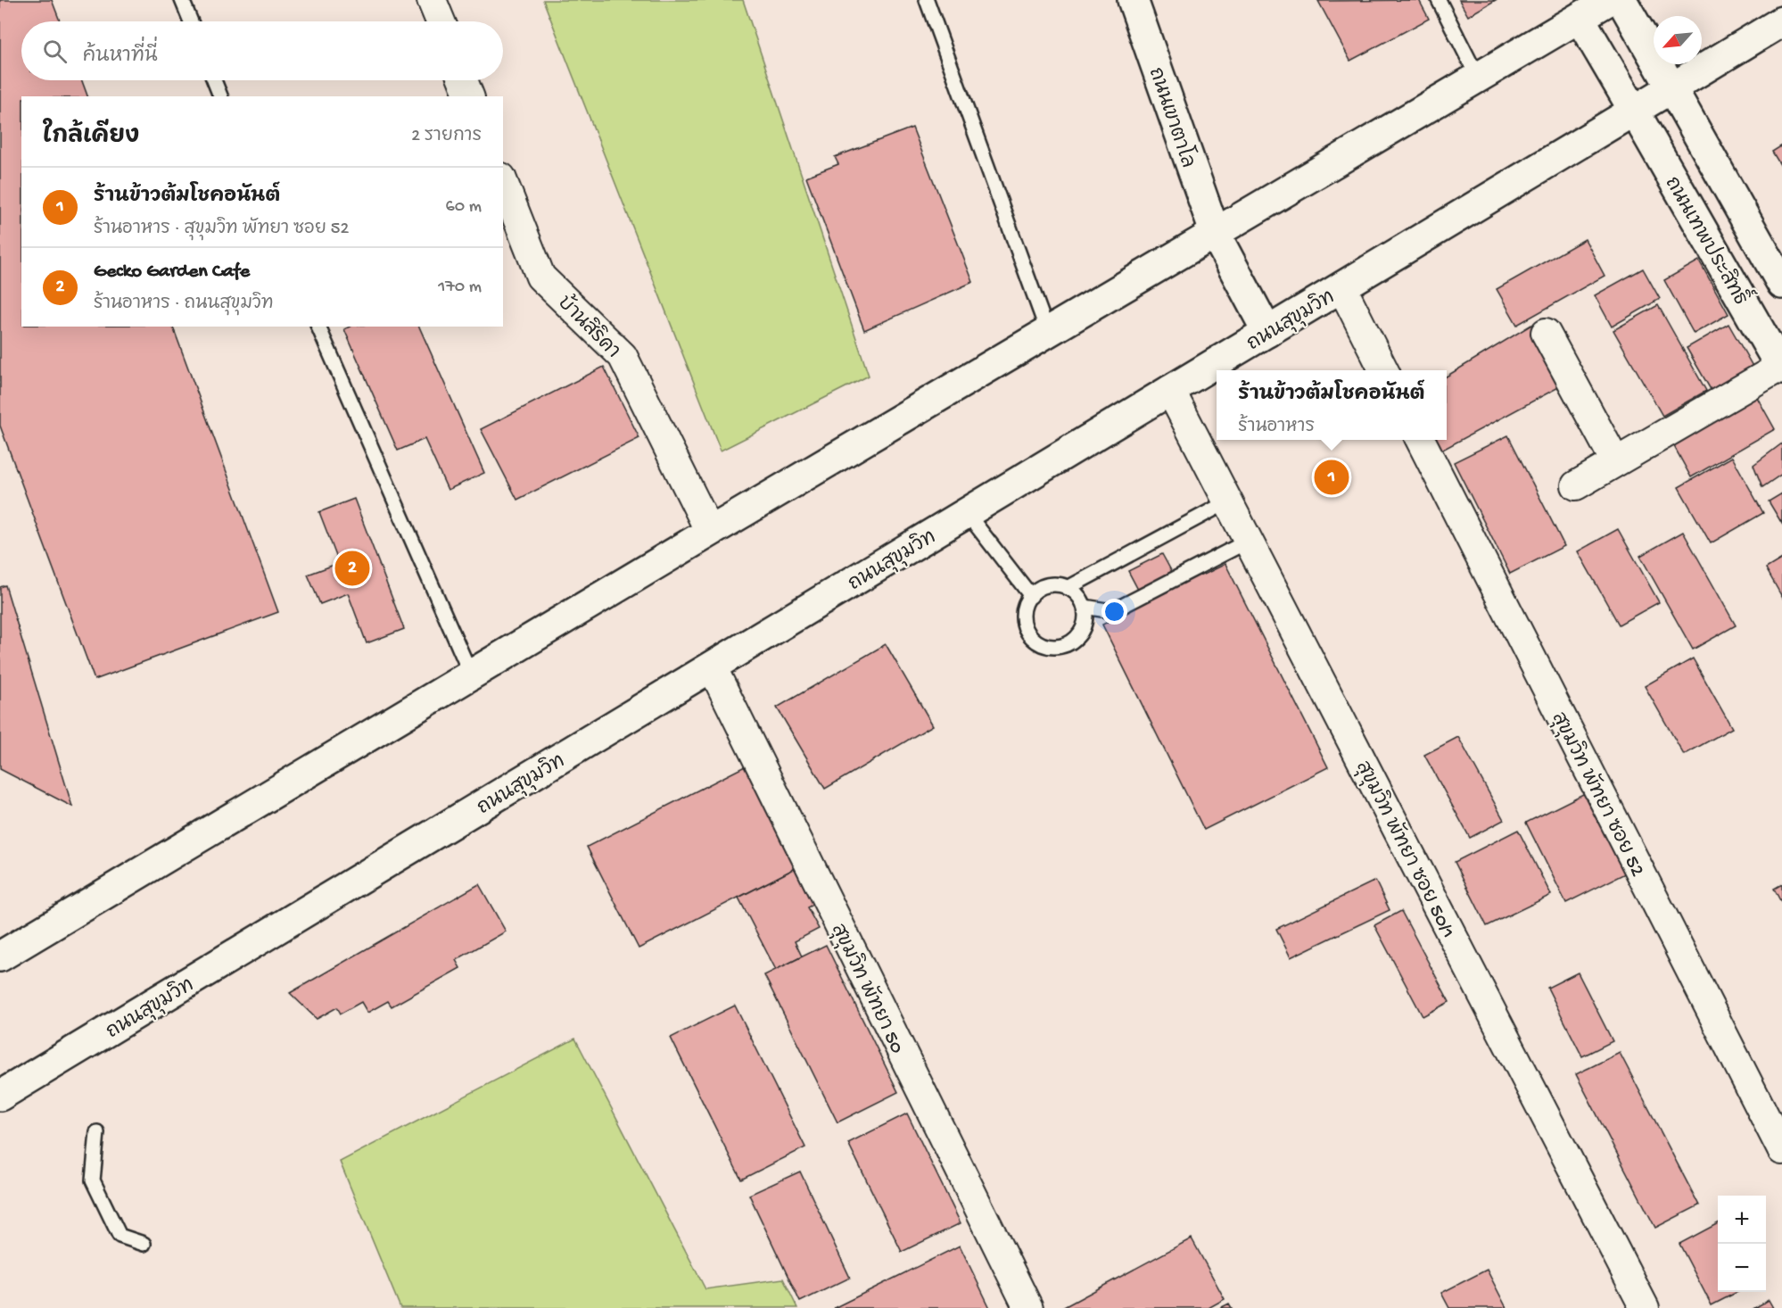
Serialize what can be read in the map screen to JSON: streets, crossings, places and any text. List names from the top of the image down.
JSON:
{
  "streets": {
    "main road": ["ถนนเขาตาโล", "ถนนเทพประสิทธิ์", "ถนนสุขุมวิท"],
    "street": [
      "บ้านสิริคา",
      "สุขุมวิท พัทยา ซอย 52",
      "สุขุมวิท พัทยา ซอย 50/1",
      "สุขุมวิท พัทยา 50"
    ]
  },
  "crossings": [
    ["ถนนเขาตาโล", "ถนนสุขุมวิท"],
    ["ถนนเทพประสิทธิ์", "ถนนสุขุมวิท"],
    ["ถนนสุขุมวิท", "สุขุมวิท พัทยา ซอย 50/1"],
    ["ถนนสุขุมวิท", "สุขุมวิท พัทยา 50"]
  ],
  "north": "bottom left",
  "page": {
    "search": "ค้นหาที่นี่",
    "heading": ["ใกล้เคียง", "2 รายการ"],
    "list": [
      {
        "mark": "1",
        "name": "ร้านข้าวต้มโชคอนันต์",
        "note": "ร้านอาหาร · สุขุมวิท พัทยา ซอย 52",
        "value": "60 m"
      },
      {
        "mark": "2",
        "name": "Gecko Garden Cafe",
        "note": "ร้านอาหาร · ถนนสุขุมวิท",
        "value": "170 m"
      }
    ],
    "popup": ["ร้านข้าวต้มโชคอนันต์", "ร้านอาหาร"],
    "pins": ["1", "2"],
    "map_buttons": ["+", "−"]
  }
}
